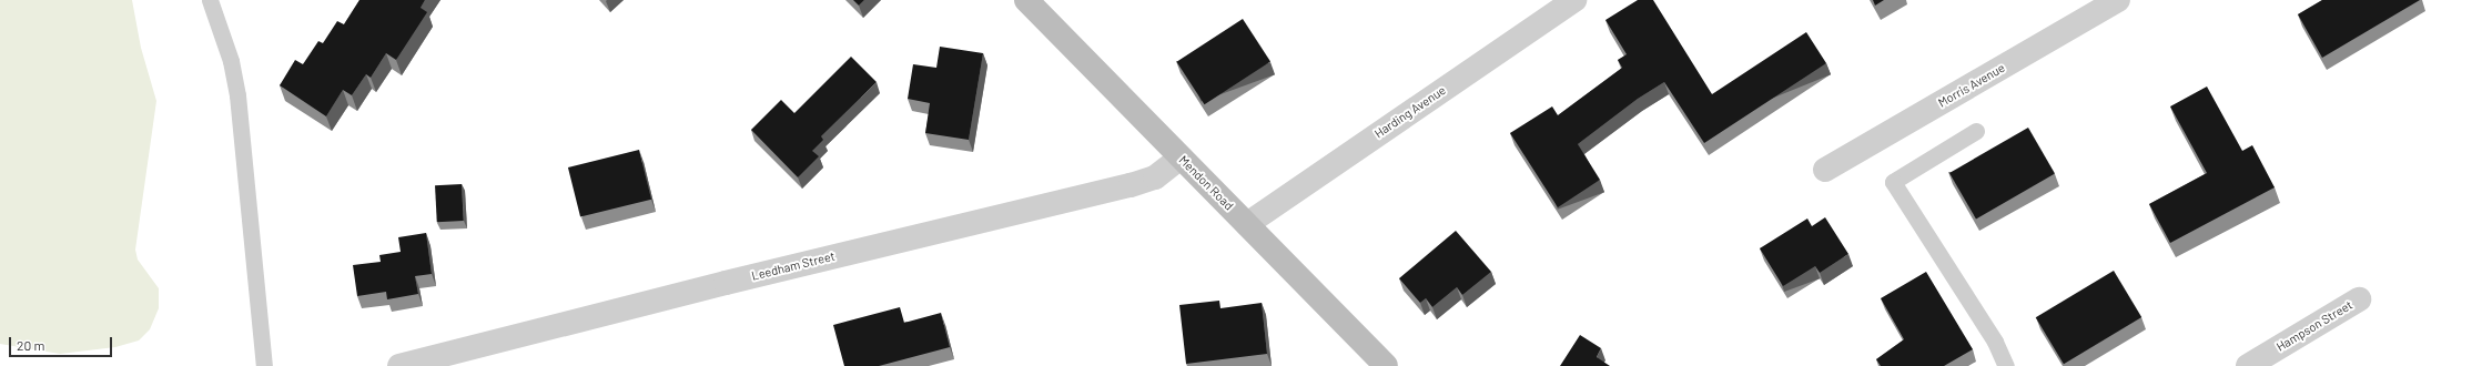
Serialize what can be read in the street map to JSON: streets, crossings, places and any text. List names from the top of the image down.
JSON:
{
  "streets": {
    "street": [
      "Morris Avenue",
      "Harding Avenue",
      "Mendon Road",
      "Leedham Street",
      "Hampson Street"
    ]
  },
  "crossings": [
    ["Harding Avenue", "Mendon Road"],
    ["Mendon Road", "Leedham Street"]
  ],
  "scale_bar": "20 m"
}
